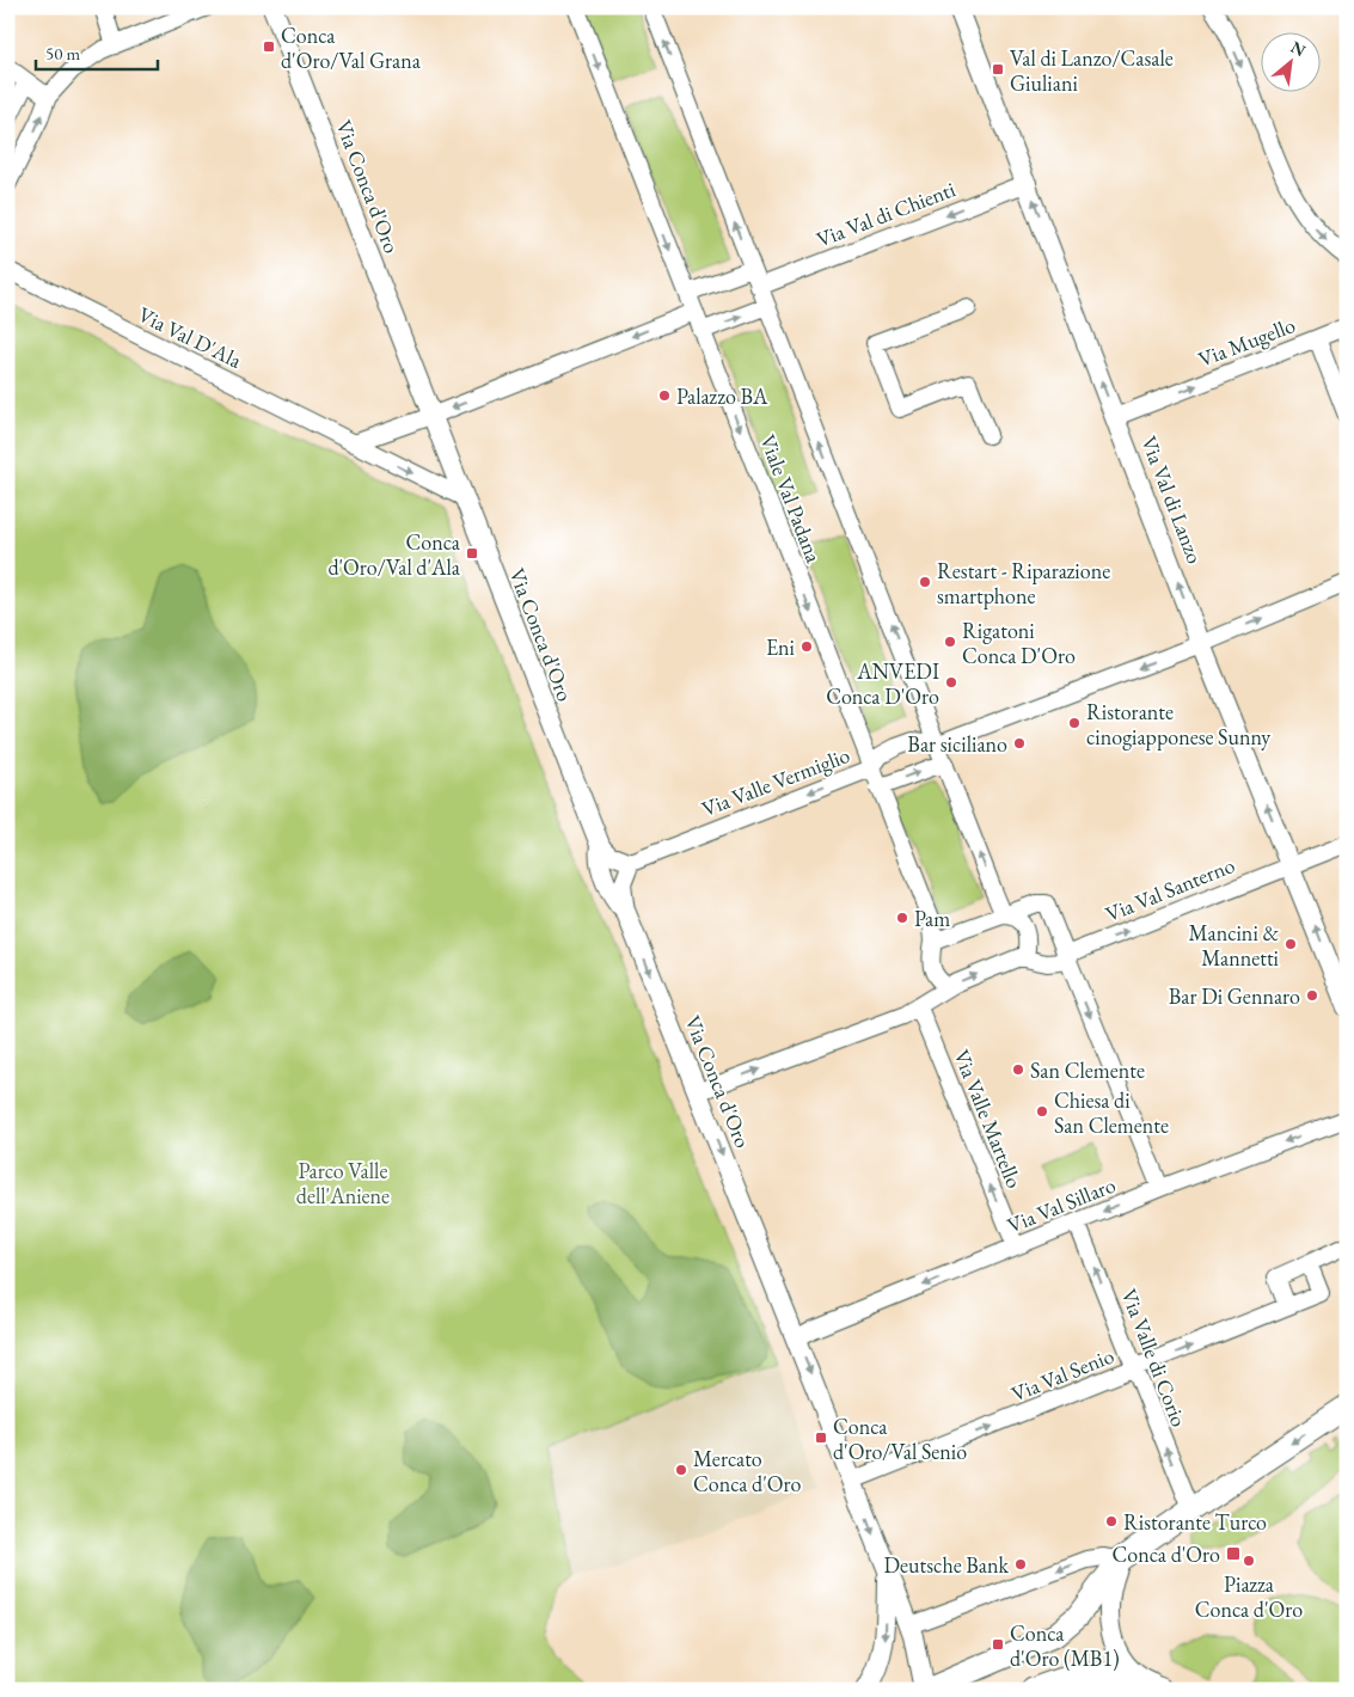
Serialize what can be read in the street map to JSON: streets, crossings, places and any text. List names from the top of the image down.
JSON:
{
  "streets": {
    "street": [
      "Via Conca d'Oro",
      "Via Val di Chienti",
      "Via Val D'Ala",
      "Via Mugello",
      "Viale Val Padana",
      "Via Val di Lanzo",
      "Via Valle Vermiglio",
      "Via Val Santerno",
      "Via Valle Martello",
      "Via Val Sillaro",
      "Via Valle di Corio",
      "Via Val Senio"
    ]
  },
  "crossings": [
    ["Via Conca d'Oro", "Via Val D'Ala"],
    ["Via Conca d'Oro", "Via Val Sillaro"],
    ["Via Conca d'Oro", "Via Val Senio"],
    ["Via Val di Chienti", "Via Val di Lanzo"],
    ["Via Mugello", "Via Val di Lanzo"],
    ["Viale Val Padana", "Via Valle Vermiglio"],
    ["Via Val di Lanzo", "Via Valle Vermiglio"],
    ["Via Val di Lanzo", "Via Val Santerno"],
    ["Via Valle Martello", "Via Val Sillaro"],
    ["Via Val Sillaro", "Via Valle di Corio"],
    ["Via Valle di Corio", "Via Val Senio"]
  ],
  "one_way": [
    "Via Conca d'Oro",
    "Via Val di Chienti",
    "Via Mugello",
    "Via Val di Lanzo",
    "Via Val Santerno",
    "Via Valle Martello",
    "Via Val Sillaro",
    "Via Valle di Corio",
    "Via Val Senio"
  ],
  "parks": ["Parco Valle dell'Aniene"],
  "places": {
    "transit": [
      "Conca d'Oro/Val Grana",
      "Val di Lanzo/Casale Giuliani",
      "Conca d'Oro/Val d'Ala",
      "Conca d'Oro/Val Senio",
      "Conca d'Oro",
      "Conca d'Oro (MB1)"
    ],
    "other": [
      "Palazzo BA",
      "Restart - Riparazione smartphone",
      "Rigatoni Conca D'Oro",
      "Eni",
      "ANVEDI Conca D'Oro",
      "Ristorante cinogiapponese Sunny",
      "Bar siciliano",
      "Pam",
      "Mancini & Mannetti",
      "Bar Di Gennaro",
      "San Clemente",
      "Chiesa di San Clemente",
      "Mercato Conca d'Oro",
      "Ristorante Turco",
      "Piazza Conca d'Oro",
      "Deutsche Bank"
    ]
  },
  "scale_bar": "50 m",
  "north": "top right"
}
